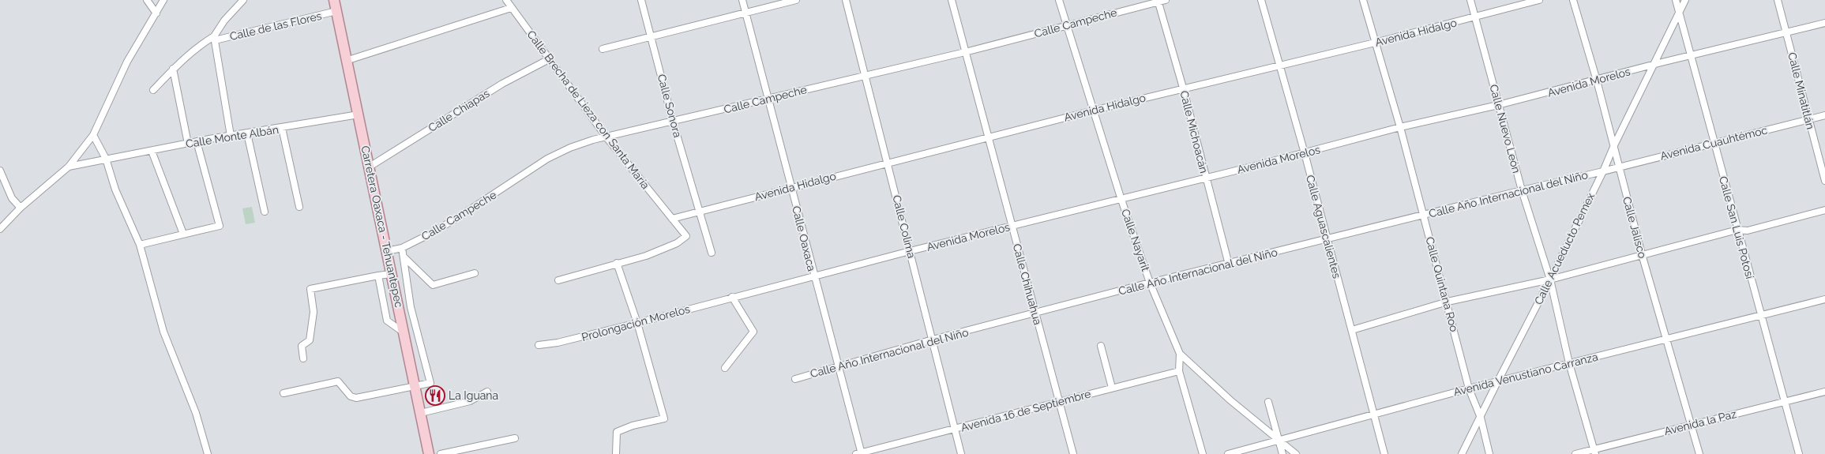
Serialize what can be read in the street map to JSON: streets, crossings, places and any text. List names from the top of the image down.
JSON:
{
  "streets": {
    "main road": ["Carretera Oaxaca - Tehuantepec"],
    "street": [
      "Calle Campeche",
      "Calle de las Flores",
      "Avenida Hidalgo",
      "Avenida Morelos",
      "Calle Minatitlán",
      "Calle Sonora",
      "Calle Brecha de Lieza con Santa María",
      "Calle Chiapas",
      "Calle Nuevo León",
      "Calle Michoacán",
      "Calle Monte Albán",
      "Avenida Cuauhtémoc",
      "Calle Año Internacional del Niño",
      "Calle Colima",
      "Calle Aguascalientes",
      "Calle Jalisco",
      "Calle San Luis Potosí",
      "Calle Oaxaca",
      "Calle Nayarit",
      "Calle Acueducto Pemex",
      "Calle Chihuahua",
      "Calle Quintana Roo",
      "Prolongación Morelos",
      "Avenida Venustiano Carranza",
      "Avenida 16 de Septiembre",
      "Avenida la Paz"
    ]
  },
  "crossings": [
    ["Calle Campeche", "Calle Sonora"],
    ["Calle Campeche", "Calle Brecha de Lieza con Santa María"],
    ["Calle Campeche", "Calle Michoacán"],
    ["Calle Campeche", "Carretera Oaxaca - Tehuantepec"],
    ["Calle Campeche", "Calle Colima"],
    ["Calle Campeche", "Calle Oaxaca"],
    ["Calle Campeche", "Calle Nayarit"],
    ["Calle Campeche", "Calle Chihuahua"],
    ["Calle de las Flores", "Calle Monte Albán"],
    ["Calle de las Flores", "Carretera Oaxaca - Tehuantepec"],
    ["Avenida Hidalgo", "Calle Sonora"],
    ["Avenida Hidalgo", "Calle Brecha de Lieza con Santa María"],
    ["Avenida Hidalgo", "Calle Nuevo León"],
    ["Avenida Hidalgo", "Calle Michoacán"],
    ["Avenida Hidalgo", "Calle Colima"],
    ["Avenida Hidalgo", "Calle Aguascalientes"],
    ["Avenida Hidalgo", "Calle Oaxaca"],
    ["Avenida Hidalgo", "Calle Nayarit"],
    ["Avenida Hidalgo", "Calle Chihuahua"],
    ["Avenida Hidalgo", "Calle Quintana Roo"],
    ["Avenida Morelos", "Calle Minatitlán"],
    ["Avenida Morelos", "Calle Nuevo León"],
    ["Avenida Morelos", "Calle Michoacán"],
    ["Avenida Morelos", "Calle Colima"],
    ["Avenida Morelos", "Calle Aguascalientes"],
    ["Avenida Morelos", "Calle Jalisco"],
    ["Avenida Morelos", "Calle San Luis Potosí"],
    ["Avenida Morelos", "Calle Oaxaca"],
    ["Avenida Morelos", "Calle Nayarit"],
    ["Avenida Morelos", "Calle Acueducto Pemex"],
    ["Avenida Morelos", "Calle Chihuahua"],
    ["Avenida Morelos", "Calle Quintana Roo"],
    ["Avenida Morelos", "Prolongación Morelos"],
    ["Calle Minatitlán", "Avenida Cuauhtémoc"],
    ["Calle Brecha de Lieza con Santa María", "Calle Chiapas"],
    ["Calle Chiapas", "Carretera Oaxaca - Tehuantepec"],
    ["Calle Nuevo León", "Calle Año Internacional del Niño"],
    ["Calle Nuevo León", "Calle Acueducto Pemex"],
    ["Calle Michoacán", "Calle Año Internacional del Niño"],
    ["Calle Monte Albán", "Carretera Oaxaca - Tehuantepec"],
    ["Avenida Cuauhtémoc", "Calle Año Internacional del Niño"],
    ["Avenida Cuauhtémoc", "Calle Jalisco"],
    ["Avenida Cuauhtémoc", "Calle San Luis Potosí"],
    ["Avenida Cuauhtémoc", "Calle Acueducto Pemex"],
    ["Calle Año Internacional del Niño", "Calle Colima"],
    ["Calle Año Internacional del Niño", "Calle Aguascalientes"],
    ["Calle Año Internacional del Niño", "Calle Oaxaca"],
    ["Calle Año Internacional del Niño", "Calle Nayarit"],
    ["Calle Año Internacional del Niño", "Calle Acueducto Pemex"],
    ["Calle Año Internacional del Niño", "Calle Chihuahua"],
    ["Calle Año Internacional del Niño", "Calle Quintana Roo"],
    ["Calle Colima", "Avenida 16 de Septiembre"],
    ["Calle Aguascalientes", "Avenida Venustiano Carranza"],
    ["Calle Jalisco", "Calle Acueducto Pemex"],
    ["Calle Jalisco", "Avenida Venustiano Carranza"],
    ["Calle Jalisco", "Avenida la Paz"],
    ["Calle San Luis Potosí", "Calle Acueducto Pemex"],
    ["Calle San Luis Potosí", "Avenida Venustiano Carranza"],
    ["Calle San Luis Potosí", "Avenida la Paz"],
    ["Calle Oaxaca", "Avenida 16 de Septiembre"],
    ["Calle Nayarit", "Avenida Venustiano Carranza"],
    ["Calle Acueducto Pemex", "Calle Quintana Roo"],
    ["Calle Acueducto Pemex", "Avenida Venustiano Carranza"],
    ["Calle Chihuahua", "Avenida 16 de Septiembre"],
    ["Calle Quintana Roo", "Avenida Venustiano Carranza"]
  ],
  "places": {
    "restaurant": ["La Iguana"]
  }
}
